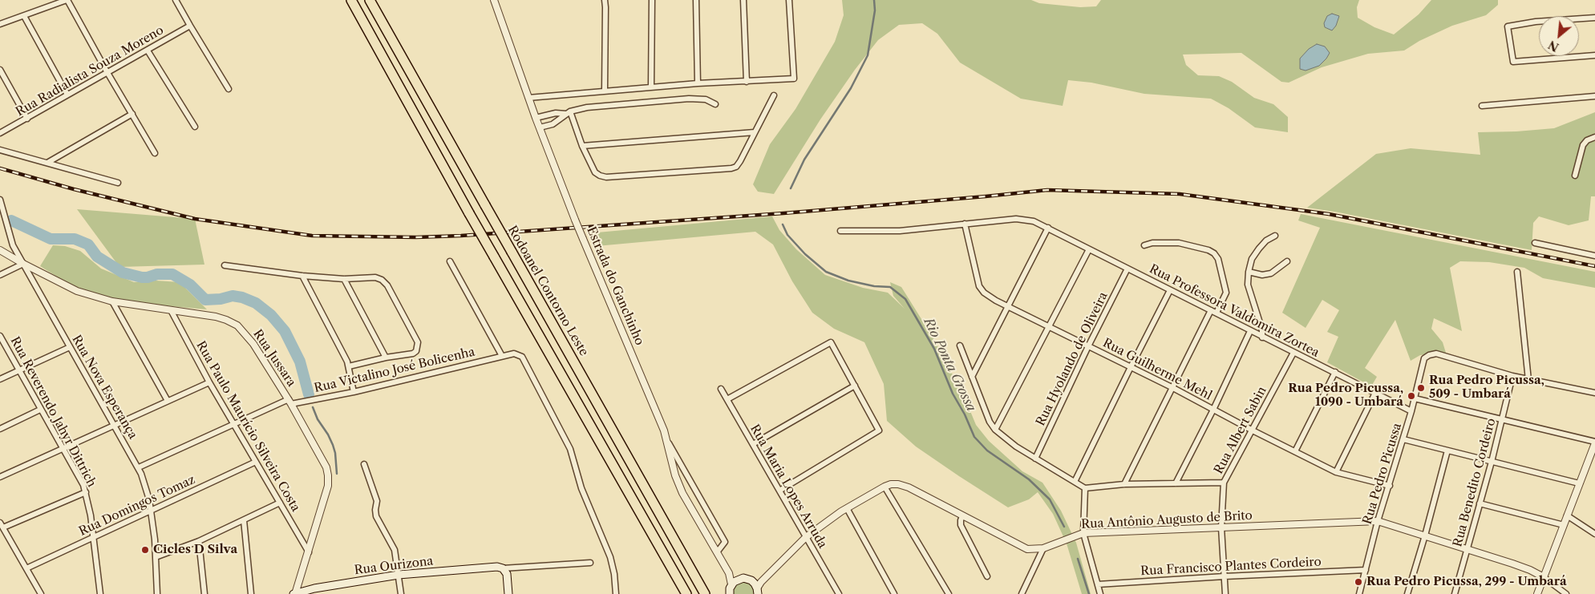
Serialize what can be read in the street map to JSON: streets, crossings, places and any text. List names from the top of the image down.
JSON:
{
  "streets": {
    "highway": ["Rodoanel Contorno Leste"],
    "main road": ["Rua Ourizona"],
    "street": [
      "Rua Radialista Souza Moreno",
      "Estrada do Ganchinho",
      "Rua Professora Valdomira Zortea",
      "Rua Jussara",
      "Rua Hyolando de Oliveira",
      "Rua Guilherme Mehl",
      "Rua Victalino José Bolicenha",
      "Rua Nova Esperança",
      "Rua Reverendo Jahyr Dittrich",
      "Rua Paulo Maurício Silveira Costa",
      "Rua Albert Sabin",
      "Rua Pedro Picussa",
      "Rua Benedito Cordeiro",
      "Rua Maria Lopes Arruda",
      "Rua Domingos Tomaz",
      "Rua Antônio Augusto de Brito",
      "Rua Francisco Plantes Cordeiro"
    ]
  },
  "crossings": [
    ["Rua Professora Valdomira Zortea", "Rua Hyolando de Oliveira"],
    ["Rua Professora Valdomira Zortea", "Rua Guilherme Mehl"],
    ["Rua Professora Valdomira Zortea", "Rua Albert Sabin"],
    ["Rua Professora Valdomira Zortea", "Rua Pedro Picussa"],
    ["Rua Jussara", "Rua Victalino José Bolicenha"],
    ["Rua Jussara", "Rua Nova Esperança"],
    ["Rua Jussara", "Rua Paulo Maurício Silveira Costa"],
    ["Rua Jussara", "Rua Ourizona"],
    ["Rua Hyolando de Oliveira", "Rua Guilherme Mehl"],
    ["Rua Guilherme Mehl", "Rua Albert Sabin"],
    ["Rua Guilherme Mehl", "Rua Pedro Picussa"],
    ["Rua Victalino José Bolicenha", "Rua Nova Esperança"],
    ["Rua Victalino José Bolicenha", "Rua Paulo Maurício Silveira Costa"],
    ["Rua Nova Esperança", "Rua Domingos Tomaz"],
    ["Rua Reverendo Jahyr Dittrich", "Rua Domingos Tomaz"],
    ["Rua Paulo Maurício Silveira Costa", "Rua Domingos Tomaz"],
    ["Rua Albert Sabin", "Rua Antônio Augusto de Brito"],
    ["Rua Albert Sabin", "Rua Francisco Plantes Cordeiro"],
    ["Rua Pedro Picussa", "Rua Benedito Cordeiro"],
    ["Rua Pedro Picussa", "Rua Antônio Augusto de Brito"],
    ["Rua Pedro Picussa", "Rua Francisco Plantes Cordeiro"],
    ["Rua Benedito Cordeiro", "Rua Antônio Augusto de Brito"],
    ["Rua Maria Lopes Arruda", "Rua Antônio Augusto de Brito"]
  ],
  "water": ["Rio Ponta Grossa"],
  "places": [
    "Rua Pedro Picussa, 509 - Umbará",
    "Rua Pedro Picussa, 1090 - Umbará",
    "Cicles D Silva",
    "Rua Pedro Picussa, 299 - Umbará"
  ],
  "north": "bottom left"
}
